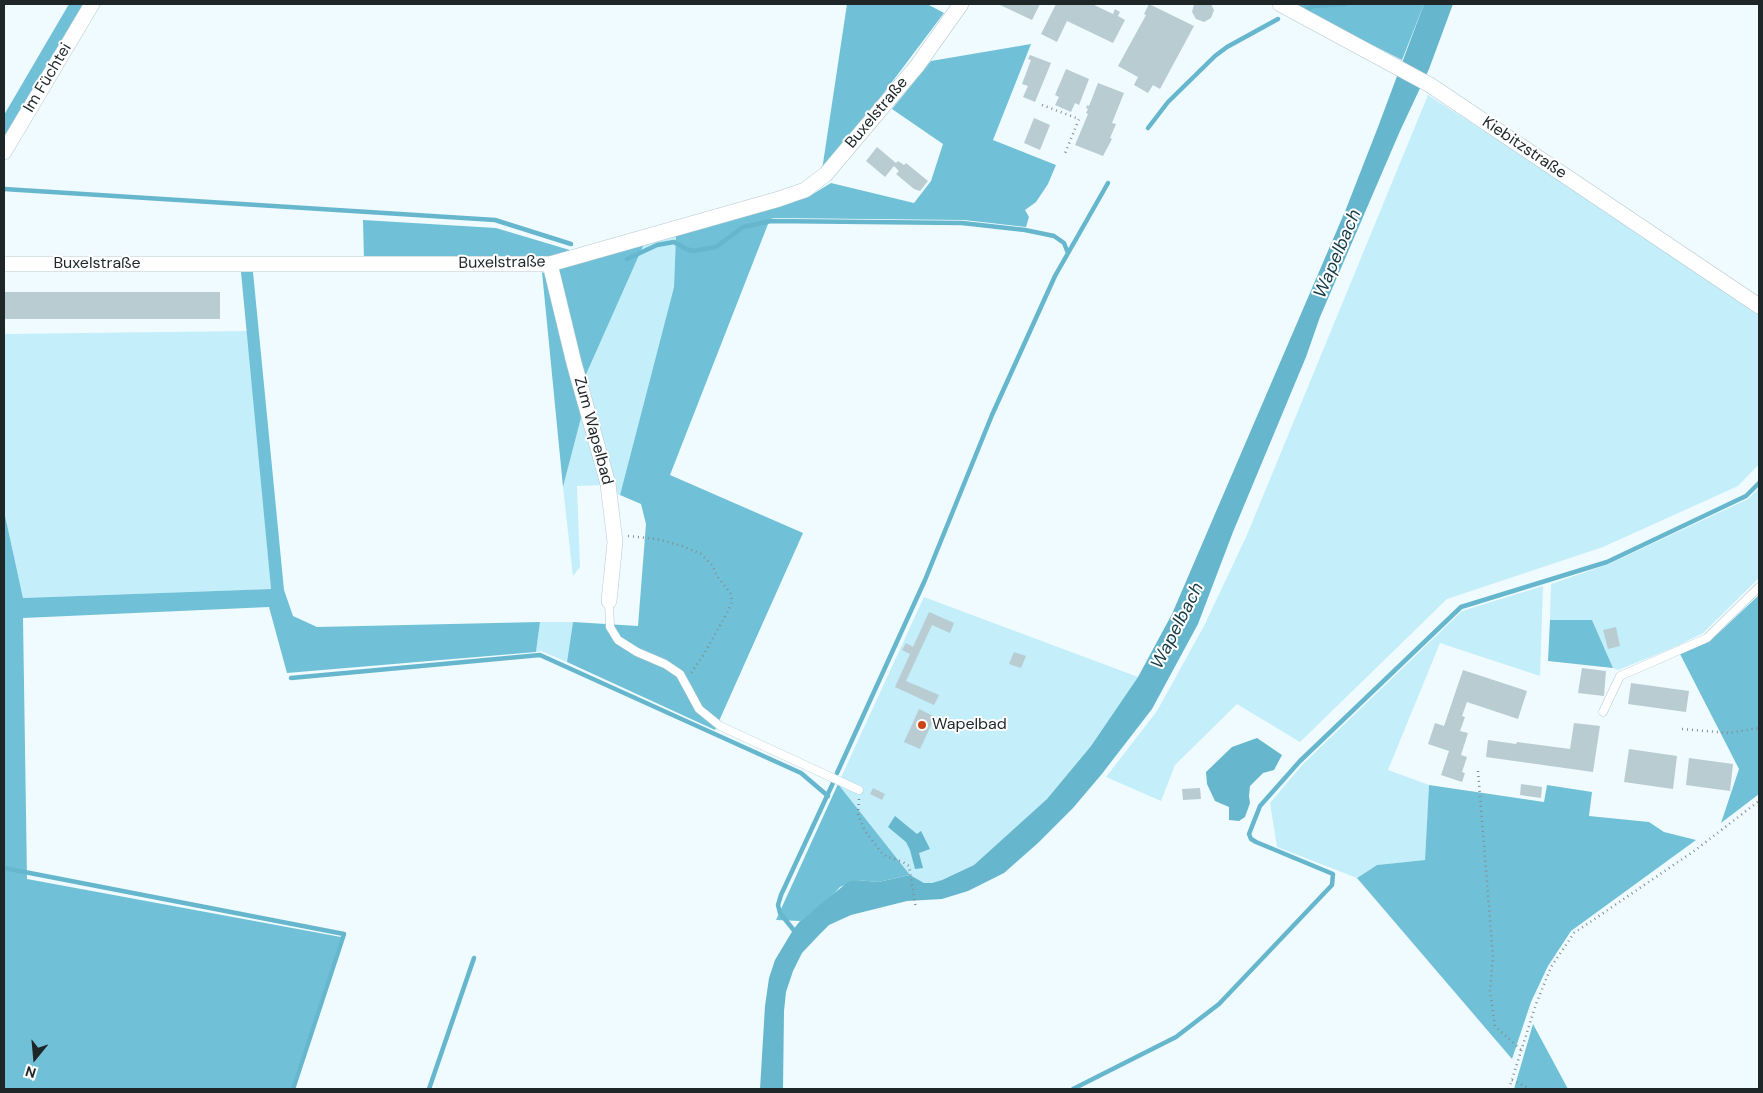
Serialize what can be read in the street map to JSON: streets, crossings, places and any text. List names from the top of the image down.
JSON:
{
  "streets": {
    "street": [
      "Im Füchtei",
      "Buxelstraße",
      "Kiebitzstraße",
      "Zum Wapelbad"
    ]
  },
  "crossings": [
    ["Buxelstraße", "Zum Wapelbad"]
  ],
  "water": ["Wapelbach"],
  "places": ["Wapelbad"],
  "north": "bottom"
}
